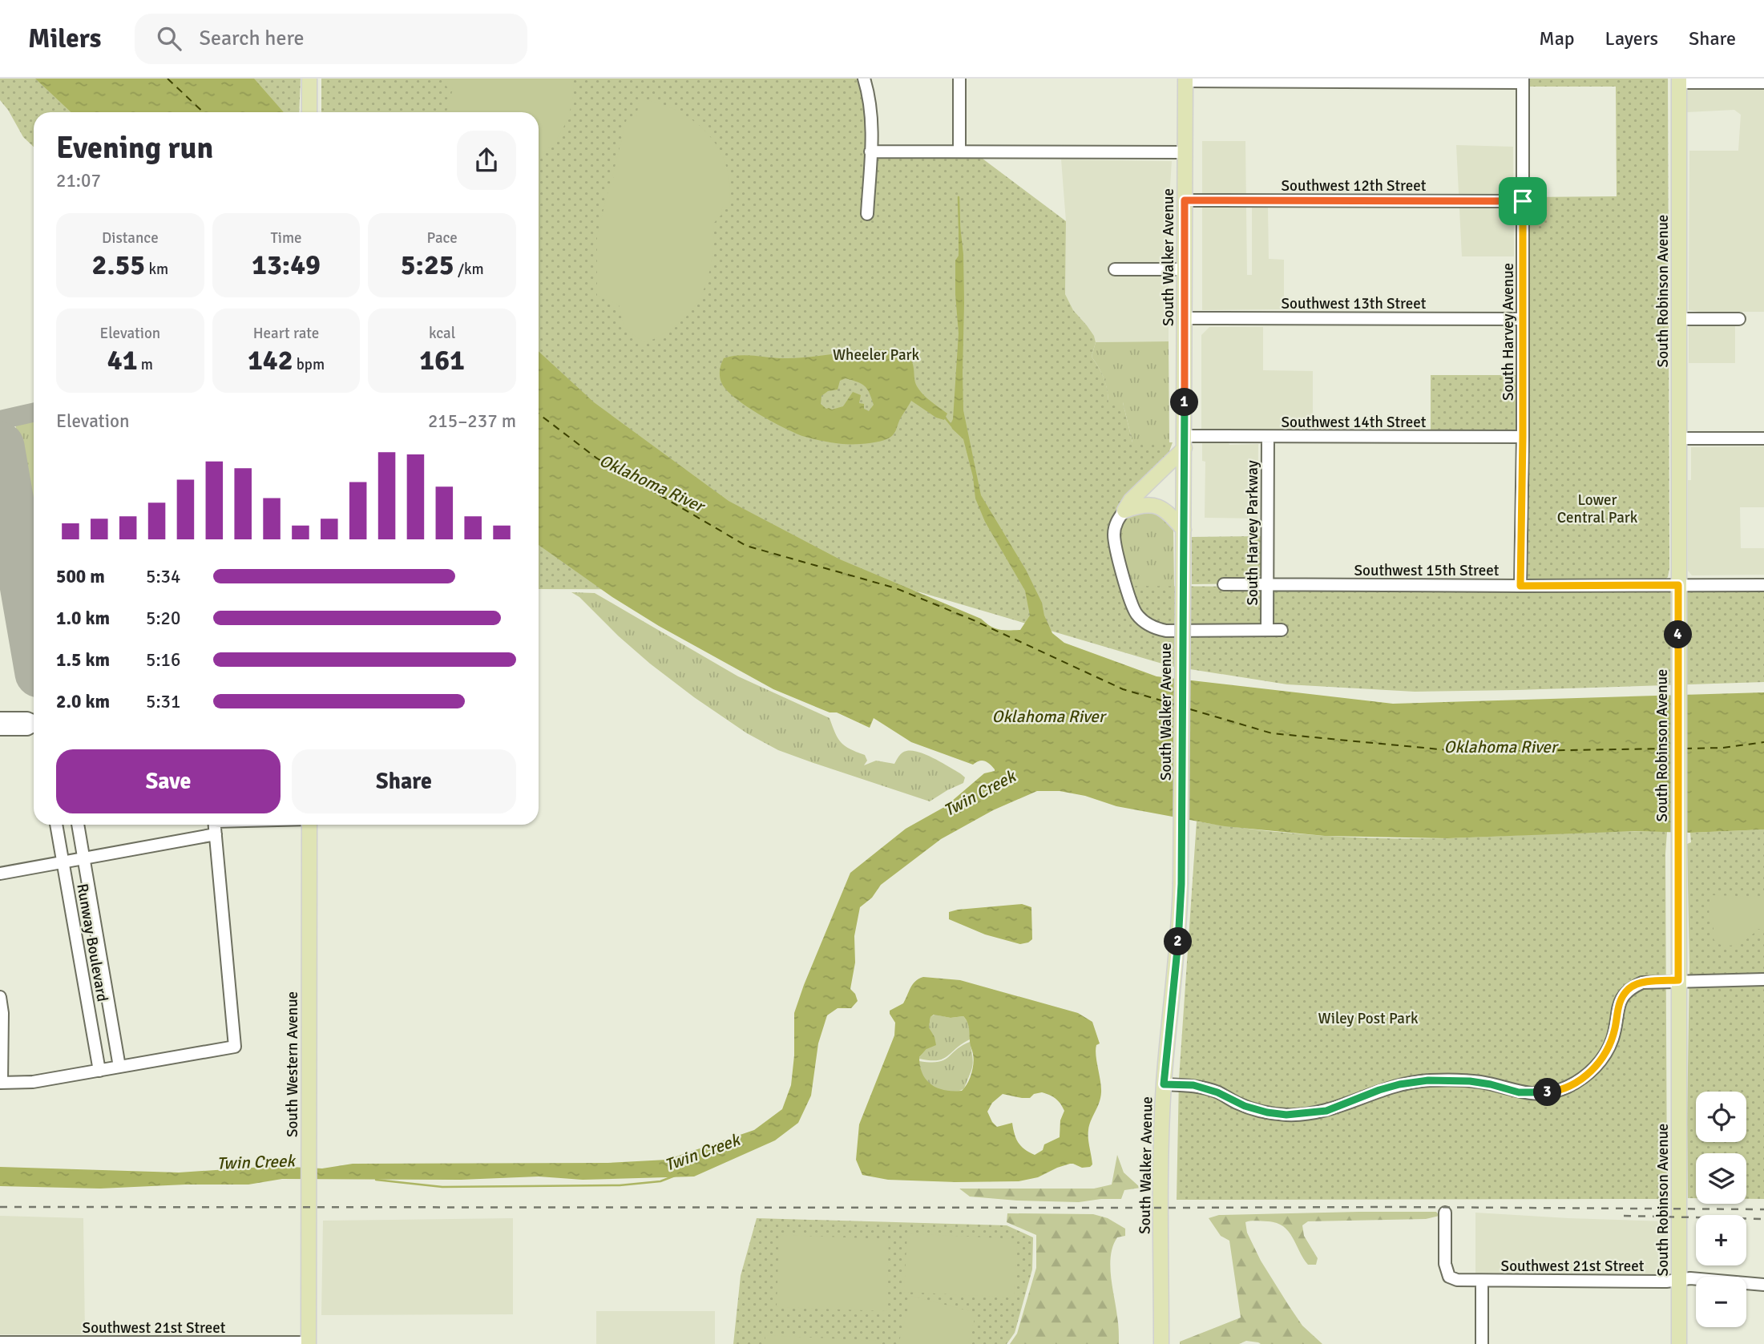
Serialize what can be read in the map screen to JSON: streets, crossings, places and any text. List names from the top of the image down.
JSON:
{
  "streets": {
    "main road": ["South Walker Avenue", "South Robinson Avenue", "South Western Avenue"],
    "street": [
      "Southwest 12th Street",
      "Southwest 13th Street",
      "South Harvey Avenue",
      "Southwest 14th Street",
      "South Harvey Parkway",
      "Southwest 15th Street",
      "Runway Boulevard",
      "Southwest 21st Street"
    ]
  },
  "crossings": [
    ["Southwest 12th Street", "South Walker Avenue"],
    ["Southwest 12th Street", "South Harvey Avenue"],
    ["South Walker Avenue", "Southwest 13th Street"],
    ["South Walker Avenue", "Southwest 14th Street"],
    ["South Walker Avenue", "South Harvey Parkway"],
    ["South Robinson Avenue", "Southwest 15th Street"],
    ["South Robinson Avenue", "Southwest 21st Street"],
    ["Southwest 13th Street", "South Harvey Avenue"],
    ["South Harvey Avenue", "Southwest 14th Street"],
    ["South Harvey Avenue", "Southwest 15th Street"],
    ["Southwest 14th Street", "South Harvey Parkway"],
    ["South Harvey Parkway", "Southwest 15th Street"],
    ["South Western Avenue", "Southwest 21st Street"]
  ],
  "water": ["Oklahoma River", "Twin Creek"],
  "parks": ["Wheeler Park", "Lower Central Park", "Wiley Post Park"],
  "page": {
    "header": "Milers",
    "search": "Search here",
    "nav": ["Map", "Layers", "Share"],
    "heading": ["Evening run", "21:07"],
    "stats": [
      ["Distance", "2.55 km"],
      ["Time", "13:49"],
      ["Pace", "5:25 /km"],
      ["Elevation", "41 m"],
      ["Heart rate", "142 bpm"],
      ["kcal", "161"]
    ],
    "pins": [
      "1",
      "4",
      "2",
      "3"
    ],
    "chart": ["Elevation", "215–237 m"],
    "list": [
      {
        "name": "500 m",
        "note": "5:34"
      },
      {
        "name": "1.0 km",
        "note": "5:20"
      },
      {
        "name": "1.5 km",
        "note": "5:16"
      },
      {
        "name": "2.0 km",
        "note": "5:31"
      }
    ],
    "buttons": ["Save", "Share"],
    "map_buttons": ["+", "−"]
  }
}
